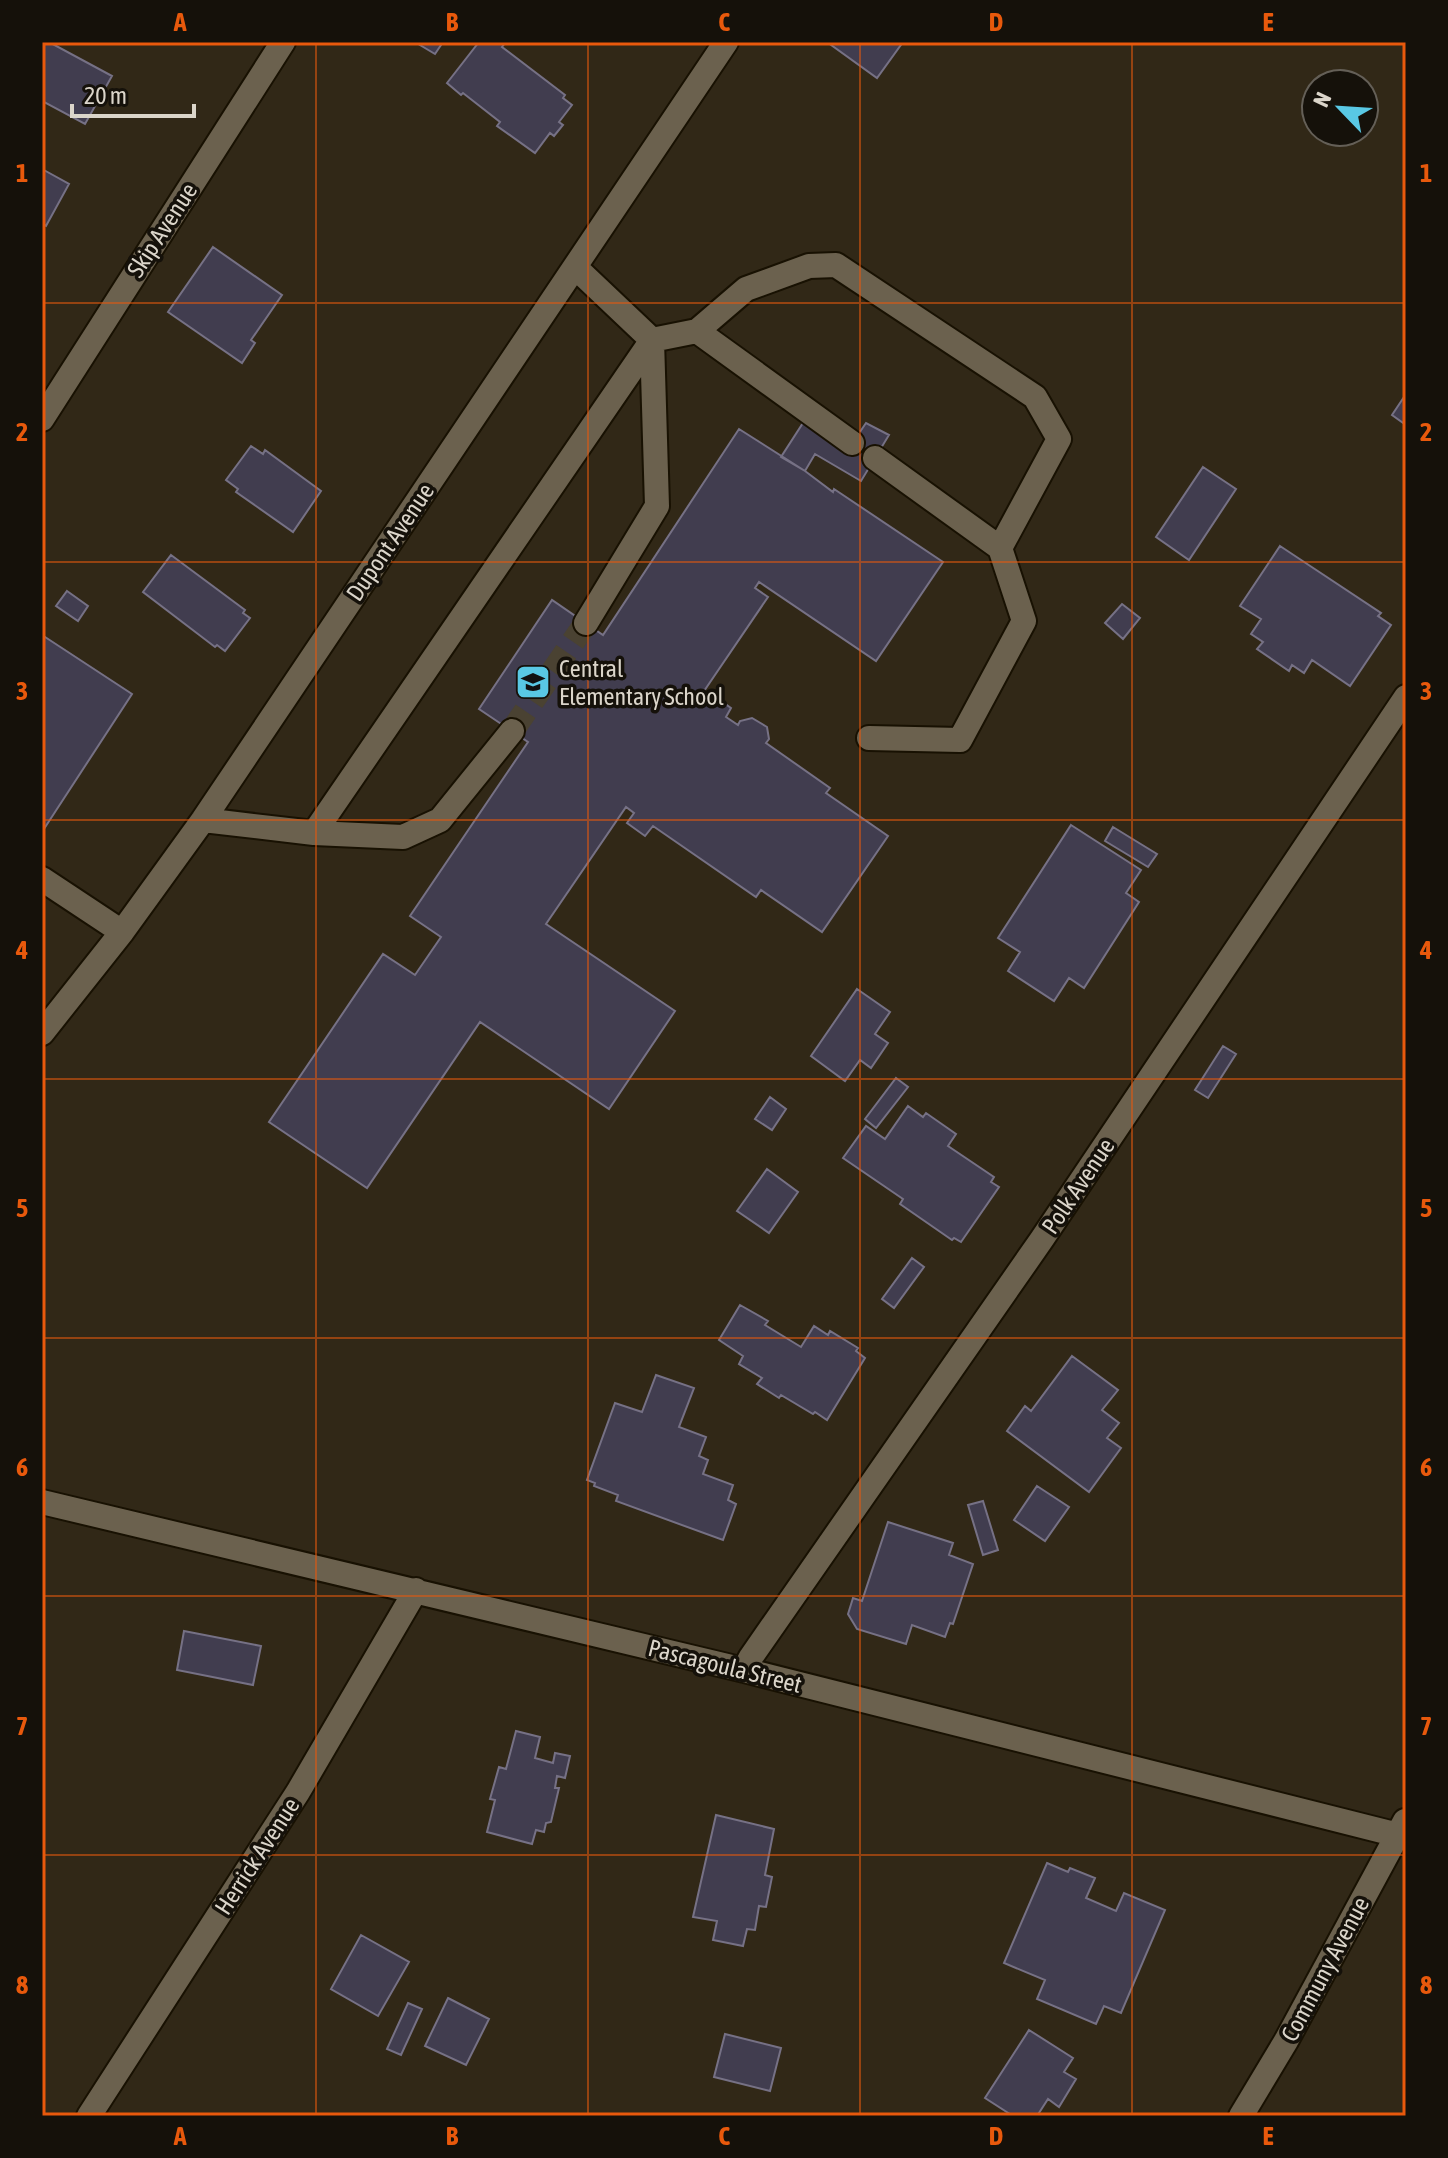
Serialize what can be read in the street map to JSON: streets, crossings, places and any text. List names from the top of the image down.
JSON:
{
  "streets": {
    "street": [
      "Skip Avenue",
      "Dupont Avenue",
      "Polk Avenue",
      "Pascagoula Street",
      "Herrick Avenue",
      "Communy Avenue"
    ]
  },
  "crossings": [
    ["Polk Avenue", "Pascagoula Street"],
    ["Pascagoula Street", "Herrick Avenue"],
    ["Pascagoula Street", "Communy Avenue"]
  ],
  "places": {
    "school or university": ["Central Elementary School"]
  },
  "scale_bar": "20 m",
  "north": "top left",
  "grid": {
    "columns": [
      "A",
      "B",
      "C",
      "D",
      "E"
    ],
    "rows": [
      "1",
      "2",
      "3",
      "4",
      "5",
      "6",
      "7",
      "8"
    ]
  }
}
